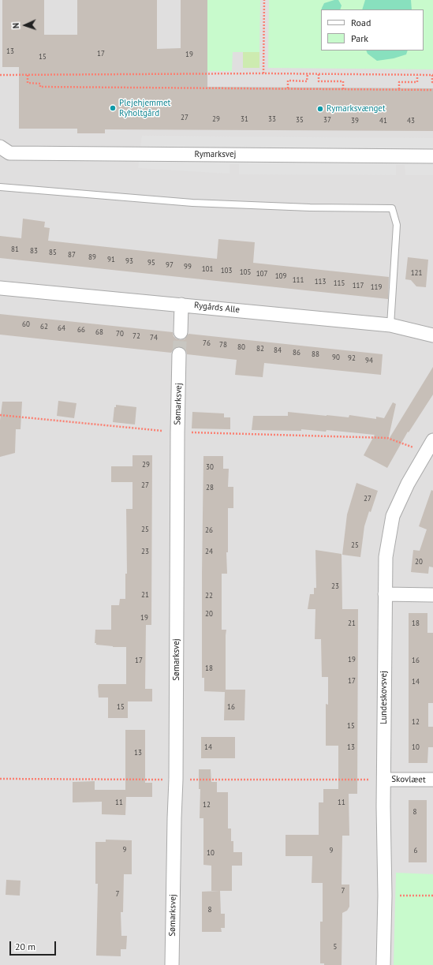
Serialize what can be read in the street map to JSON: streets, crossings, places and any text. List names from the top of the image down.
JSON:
{
  "streets": {
    "street": [
      "Rymarksvej",
      "Rygårds Alle",
      "Sømarksvej",
      "Lundeskovsvej",
      "Skovlæet"
    ]
  },
  "crossings": [
    ["Lundeskovsvej", "Skovlæet"]
  ],
  "places": ["Plejehjemmet Ryholtgård", "Rymarksvænget"],
  "house_numbers": [
    "13",
    "17",
    "19",
    "15",
    "27",
    "29",
    "31",
    "33",
    "35",
    "37",
    "39",
    "41",
    "43",
    "81",
    "83",
    "85",
    "87",
    "89",
    "91",
    "93",
    "95",
    "97",
    "99",
    "101",
    "103",
    "105",
    "121",
    "107",
    "109",
    "111",
    "113",
    "115",
    "117",
    "119",
    "60",
    "62",
    "64",
    "66",
    "68",
    "70",
    "72",
    "74",
    "76",
    "78",
    "80",
    "82",
    "84",
    "86",
    "88",
    "90",
    "92",
    "94",
    "29",
    "30",
    "27",
    "28",
    "27",
    "25",
    "26",
    "25",
    "23",
    "24",
    "20",
    "23",
    "21",
    "22",
    "20",
    "19",
    "21",
    "18",
    "19",
    "17",
    "16",
    "18",
    "17",
    "14",
    "15",
    "16",
    "12",
    "15",
    "14",
    "13",
    "10",
    "13",
    "11",
    "11",
    "12",
    "8",
    "9",
    "9",
    "6",
    "10",
    "7",
    "7",
    "8",
    "5"
  ],
  "legend": ["Road", "Park"],
  "scale_bar": "20 m",
  "north": "left"
}
